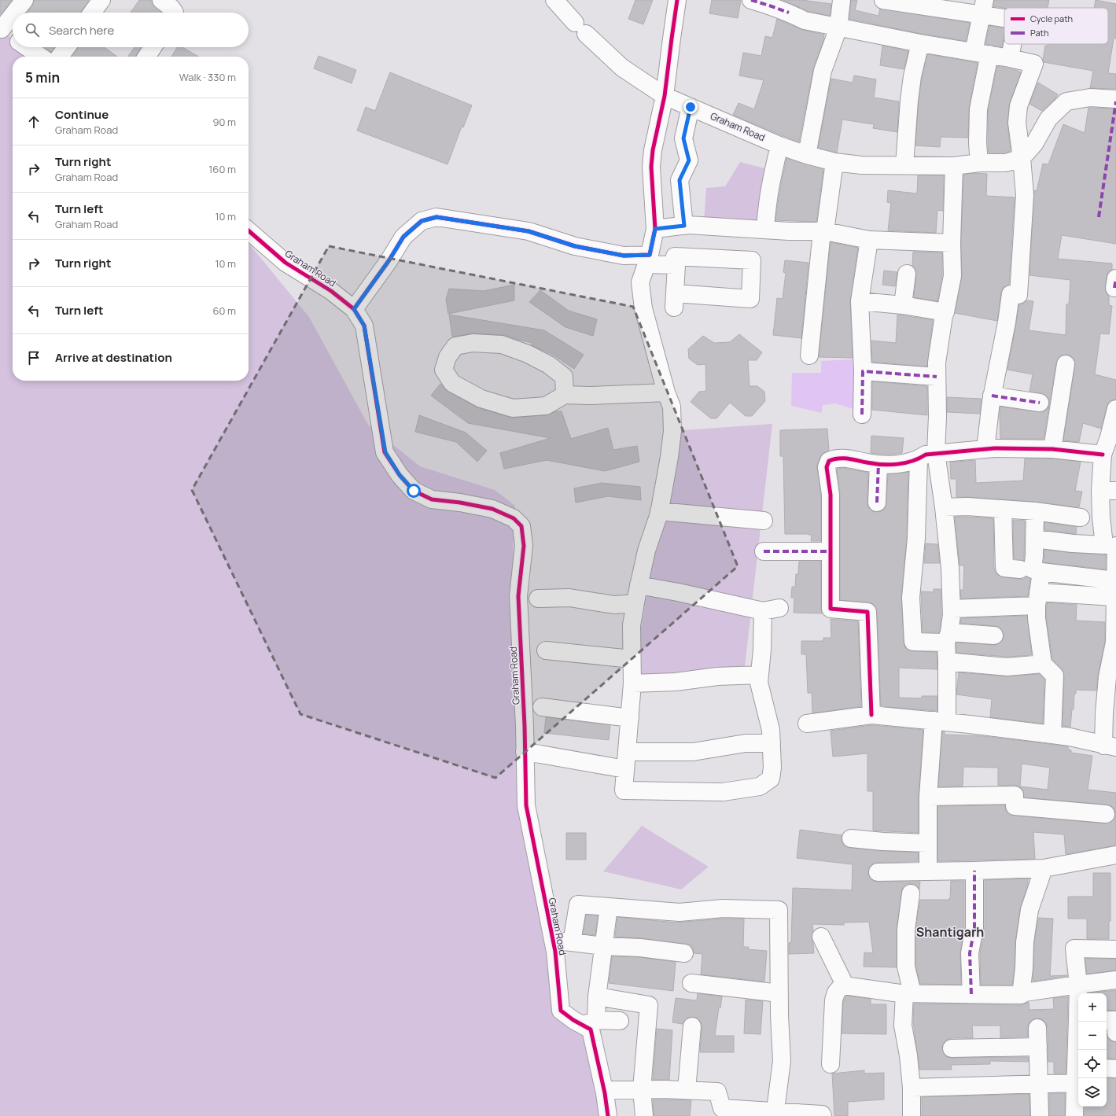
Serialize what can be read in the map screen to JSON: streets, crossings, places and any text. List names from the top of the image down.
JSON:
{
  "streets": {
    "street": ["Graham Road"]
  },
  "districts": ["Shantigarh"],
  "legend": ["Cycle path", "Path"],
  "page": {
    "search": "Search here",
    "heading": ["5 min", "Walk · 330 m"],
    "list": [
      ["Continue", "Graham Road", "90 m"],
      ["Turn right", "Graham Road", "160 m"],
      ["Turn left", "Graham Road", "10 m"],
      ["Turn right", "10 m"],
      ["Turn left", "60 m"],
      "Arrive at destination"
    ],
    "map_buttons": ["+", "−"]
  }
}
